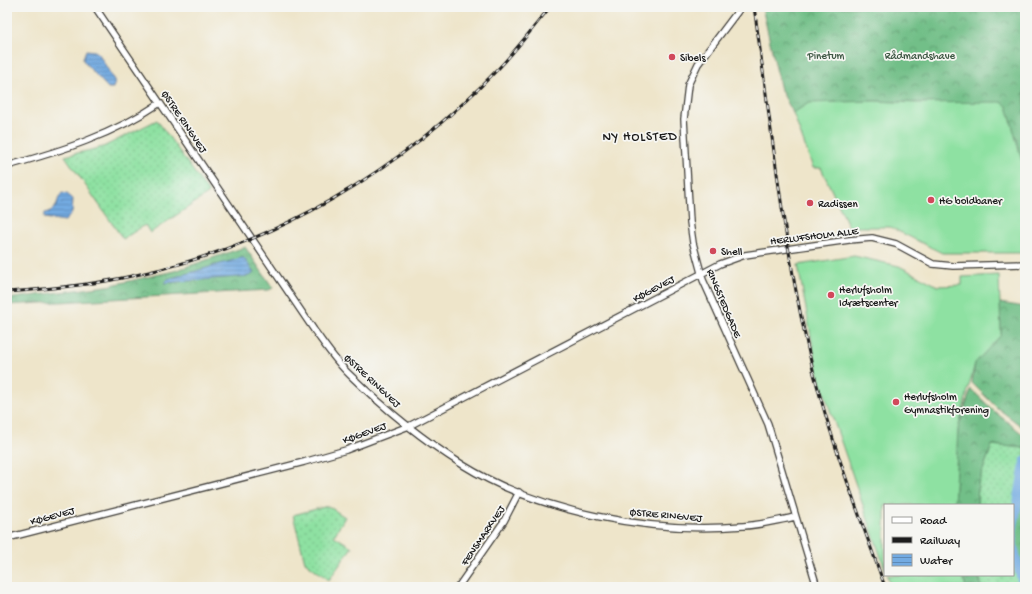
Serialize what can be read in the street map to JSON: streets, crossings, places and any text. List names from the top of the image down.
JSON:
{
  "streets": {
    "street": [
      "ØSTRE RINGVEJ",
      "HERLUFSHOLM ALLE",
      "KØGEVEJ",
      "RINGSTEDGADE",
      "FENSMARKVEJ"
    ]
  },
  "crossings": [
    ["ØSTRE RINGVEJ", "KØGEVEJ"],
    ["ØSTRE RINGVEJ", "RINGSTEDGADE"],
    ["ØSTRE RINGVEJ", "FENSMARKVEJ"],
    ["HERLUFSHOLM ALLE", "KØGEVEJ"],
    ["HERLUFSHOLM ALLE", "RINGSTEDGADE"],
    ["KØGEVEJ", "RINGSTEDGADE"]
  ],
  "districts": ["NY HOLSTED"],
  "parks": ["Pinetum", "Rådmandshave"],
  "places": [
    "Sibels",
    "HG boldbaner",
    "Radissen",
    "Shell",
    "Herlufsholm Idrætscenter",
    "Herlufsholm Gymnastikforening"
  ],
  "legend": ["Road", "Railway", "Water"]
}
